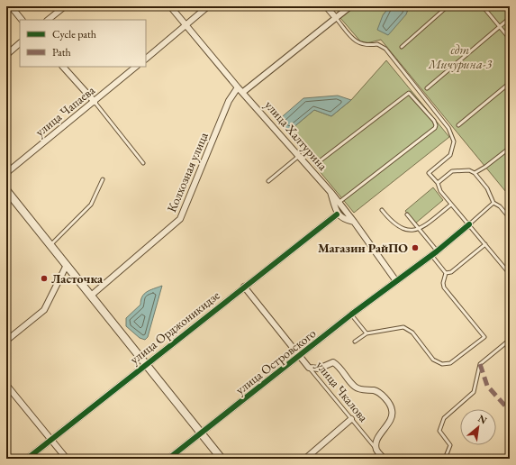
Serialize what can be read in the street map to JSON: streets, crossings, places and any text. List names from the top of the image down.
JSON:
{
  "streets": {
    "street": [
      "улица Чапаева",
      "улица Халтурина",
      "Колхозная улица",
      "улица Орджоникидзе",
      "улица Островского",
      "улица Чкалова"
    ]
  },
  "crossings": [
    ["улица Халтурина", "Колхозная улица"],
    ["улица Халтурина", "улица Орджоникидзе"],
    ["улица Орджоникидзе", "улица Чкалова"],
    ["улица Островского", "улица Чкалова"]
  ],
  "parks": ["сдт Мичурина-3"],
  "places": ["Магазин РайПО", "Ласточка"],
  "legend": ["Cycle path", "Path"],
  "north": "top right"
}
